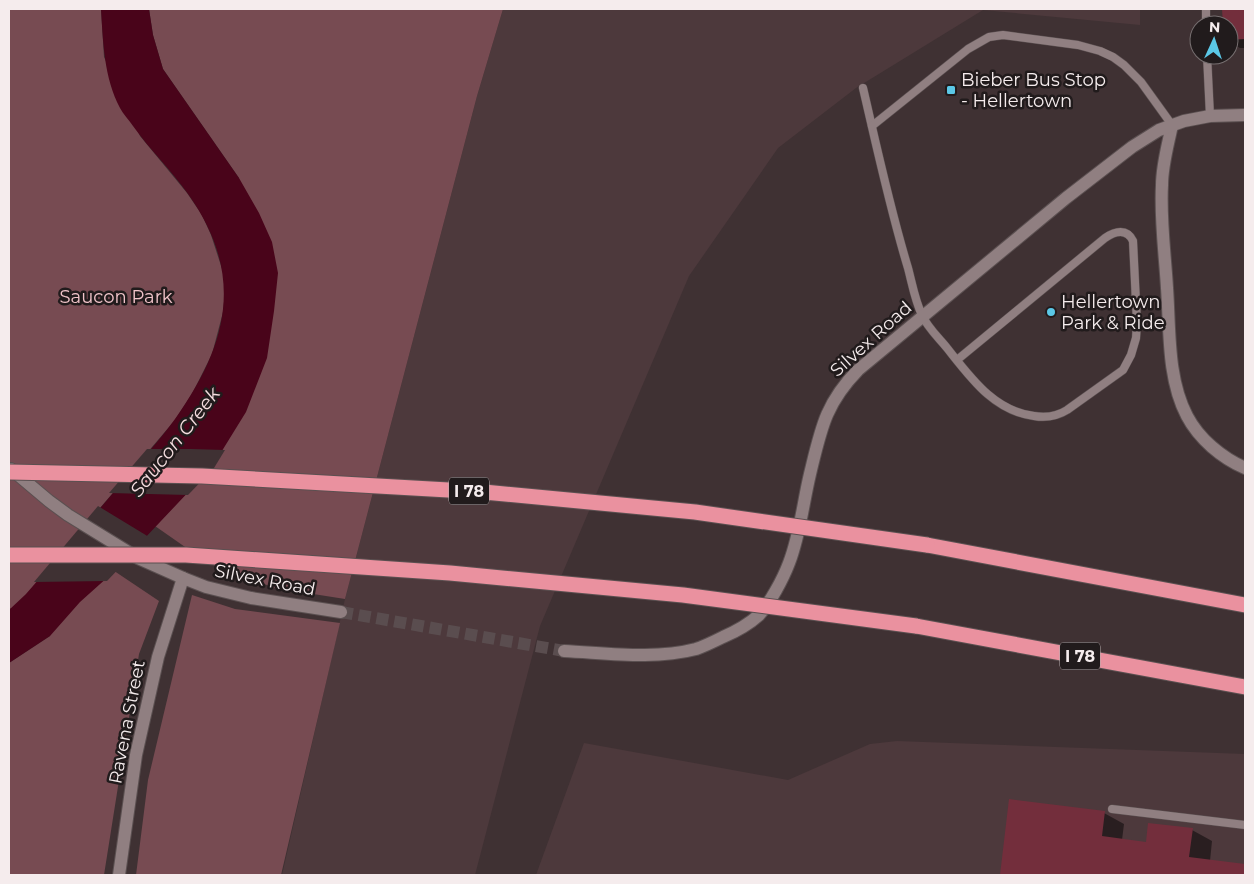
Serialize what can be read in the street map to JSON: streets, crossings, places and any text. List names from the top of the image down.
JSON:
{
  "streets": {
    "highway": ["I 78"],
    "street": ["Silvex Road", "Ravena Street"]
  },
  "crossings": [
    ["Silvex Road", "Ravena Street"]
  ],
  "water": ["Saucon Creek"],
  "parks": ["Saucon Park"],
  "places": {
    "transit": ["Bieber Bus Stop - Hellertown"],
    "other": ["Hellertown Park & Ride"]
  },
  "north": "top"
}
